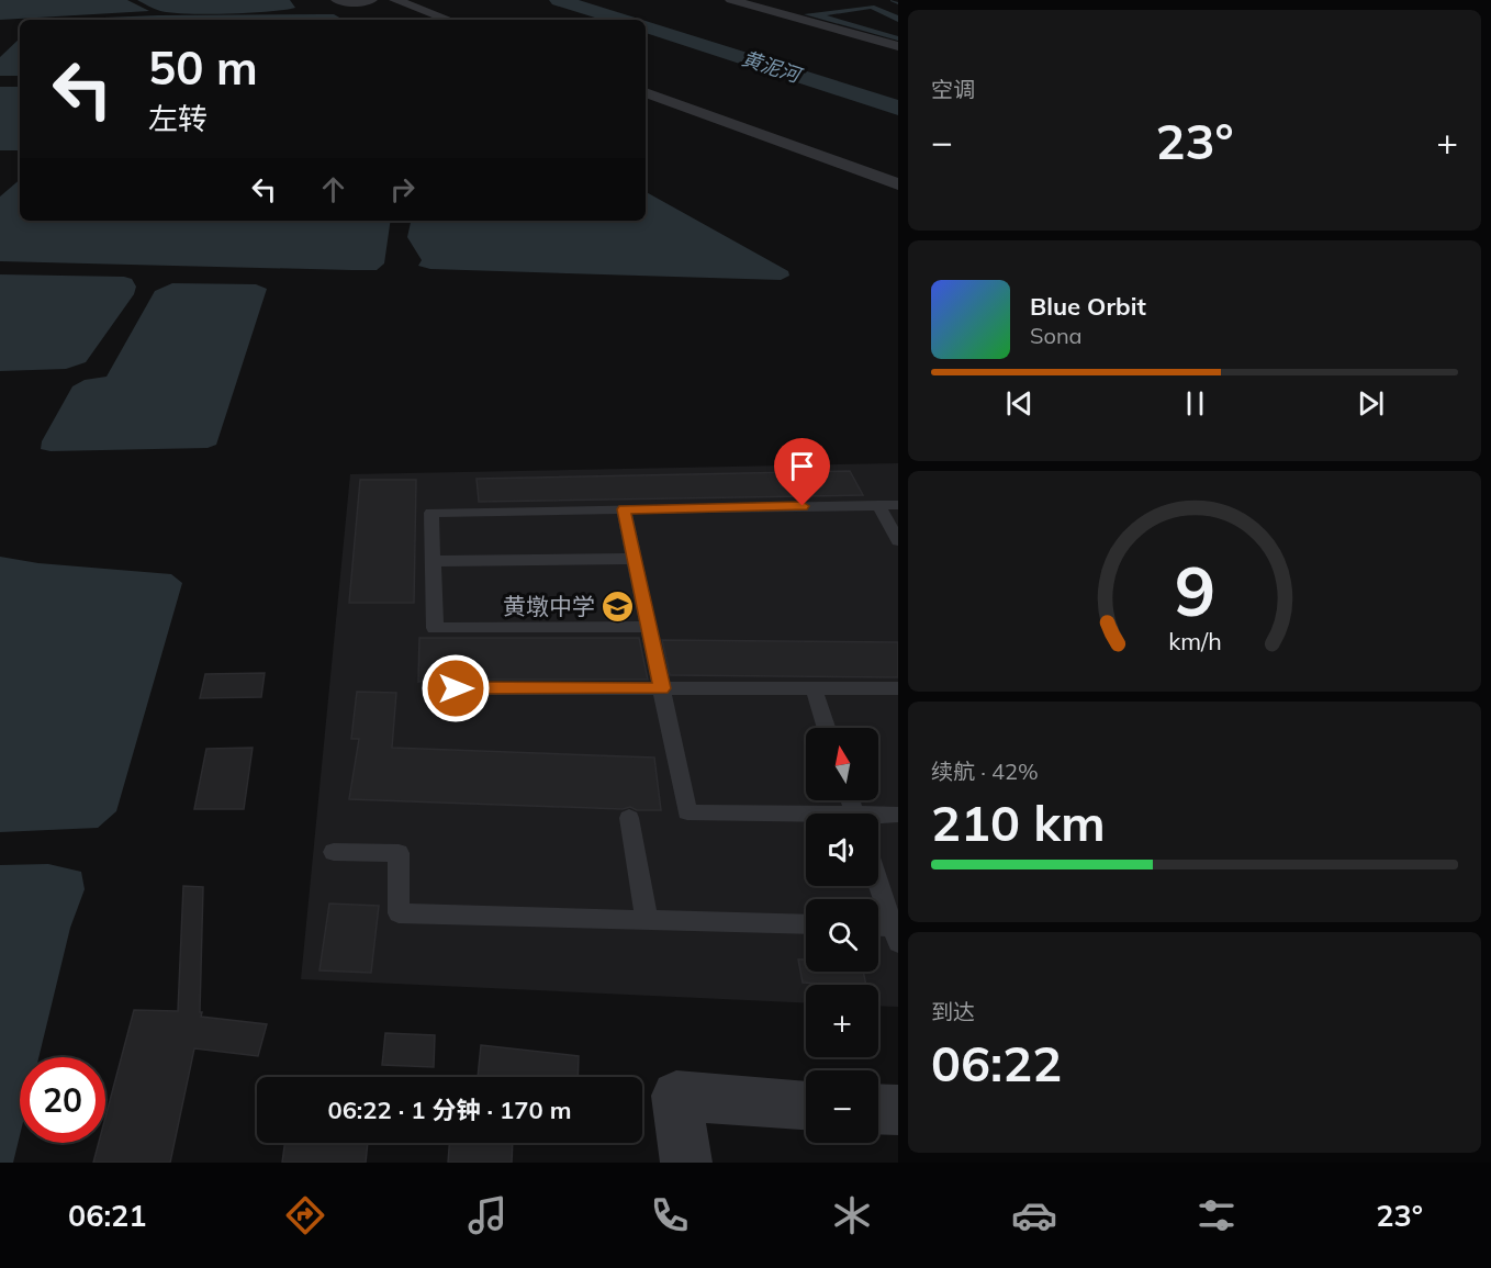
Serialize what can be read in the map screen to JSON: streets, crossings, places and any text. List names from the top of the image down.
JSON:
{
  "water": ["黄泥河"],
  "places": {
    "school or university": ["黄墩中学"]
  },
  "north": "top",
  "page": {
    "tile": [
      "空调",
      ["续航 · 42%", "210 km"],
      ["到达", "06:22"]
    ],
    "turn": ["50 m", "左转"],
    "heat": ["−", "23°", "+"],
    "song": ["Blue Orbit", "Sona"],
    "map_buttons": ["+", "−"],
    "limit": "20",
    "trip": "06:22 · 1 分钟 · 170 m",
    "tabs": ["06:21", "23°"],
    "gauge": ["9", "km/h"]
  }
}
